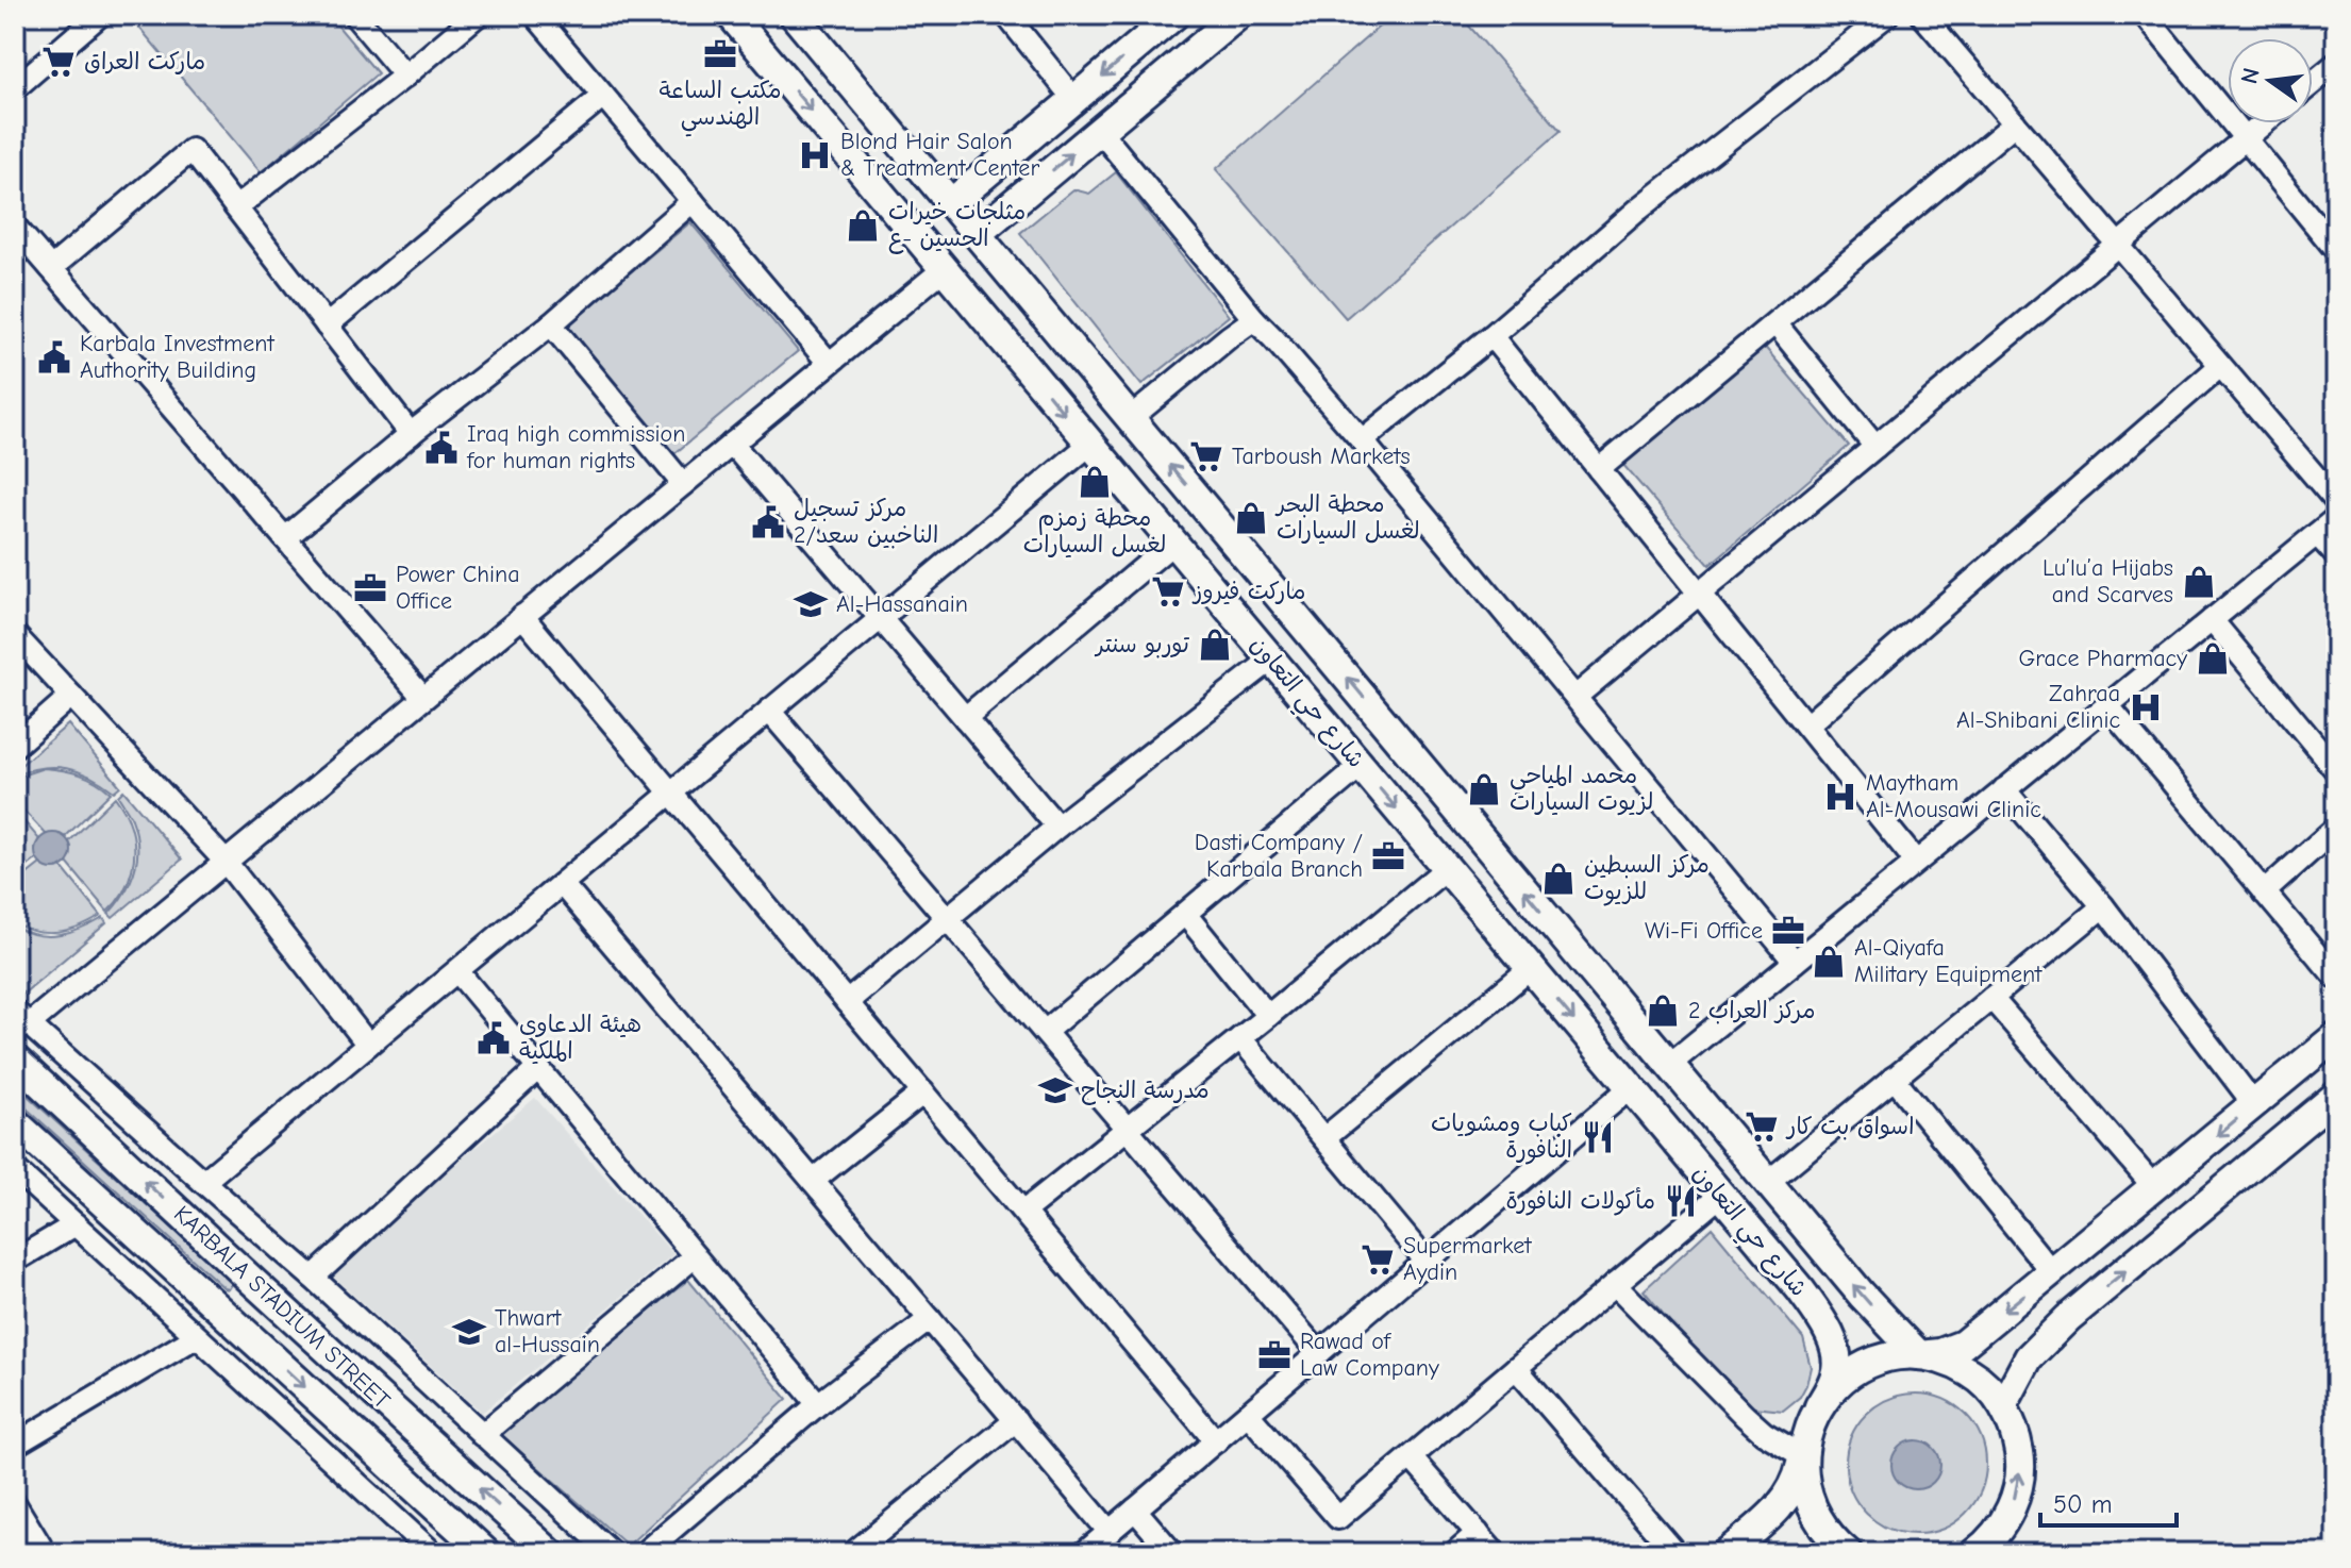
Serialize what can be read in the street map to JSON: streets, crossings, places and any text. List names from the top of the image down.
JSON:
{
  "streets": {
    "main road": ["شارع حي التعاون", "KARBALA STADIUM STREET"]
  },
  "places": {
    "office": [
      "مكتب الساعة الهندسي",
      "Power China Office",
      "Dasti Company / Karbala Branch",
      "Wi-Fi Office",
      "Rawad of Law Company"
    ],
    "supermarket": [
      "ماركت العراق",
      "Tarboush Markets",
      "ماركت فيروز",
      "اسواق بت كار",
      "Supermarket Aydin"
    ],
    "hospital": ["Blond Hair Salon & Treatment Center", "Zahraa Al-Shibani Clinic", "Maytham Al-Mousawi Clinic"],
    "shop": [
      "مثلجات خيرات الحسين -ع",
      "محطة زمزم لغسل السيارات",
      "محطة البحر لغسل السيارات",
      "Lu’lu’a Hijabs and Scarves",
      "توربو سنتر",
      "Grace Pharmacy",
      "محمد المياحي لزيوت السيارات",
      "مركز السبطين للزيوت",
      "Al-Qiyafa Military Equipment",
      "مركز العراب 2"
    ],
    "public building": [
      "Karbala Investment Authority Building",
      "Iraq high commission for human rights",
      "مركز تسجيل الناخبين سعد/2",
      "هيئة الدعاوى الملكية"
    ],
    "school or university": ["Al-Hassanain", "مدرسة النجاح", "Thwart al-Hussain"],
    "restaurant": ["كباب ومشويات النافورة", "مأكولات النافورة"]
  },
  "scale_bar": "50 m",
  "north": "left"
}
